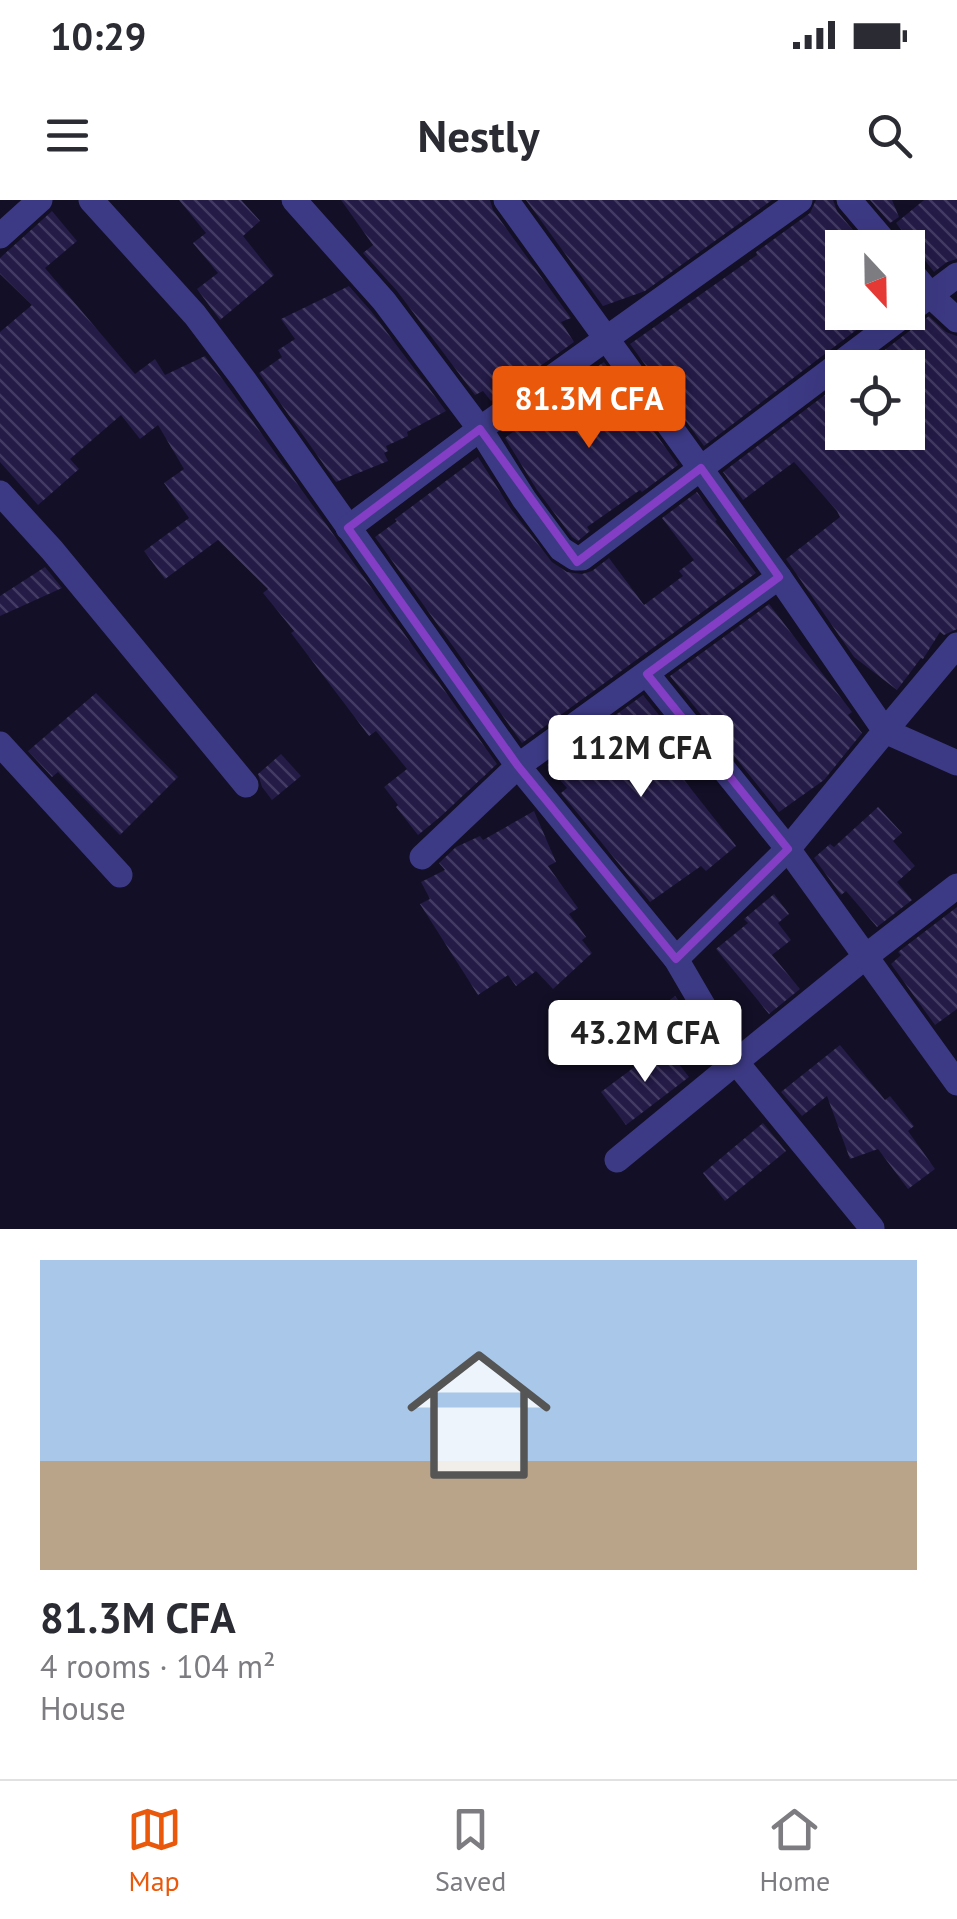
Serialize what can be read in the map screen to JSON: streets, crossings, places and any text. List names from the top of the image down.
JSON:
{
  "north": "bottom",
  "page": {
    "status": "10:29",
    "header": "Nestly",
    "price": ["81.3M CFA", "112M CFA", "43.2M CFA"],
    "list": [
      {
        "name": "81.3M CFA",
        "note": "4 rooms · 104 m² · House"
      }
    ],
    "tabs": ["Map", "Saved", "Home"]
  }
}
